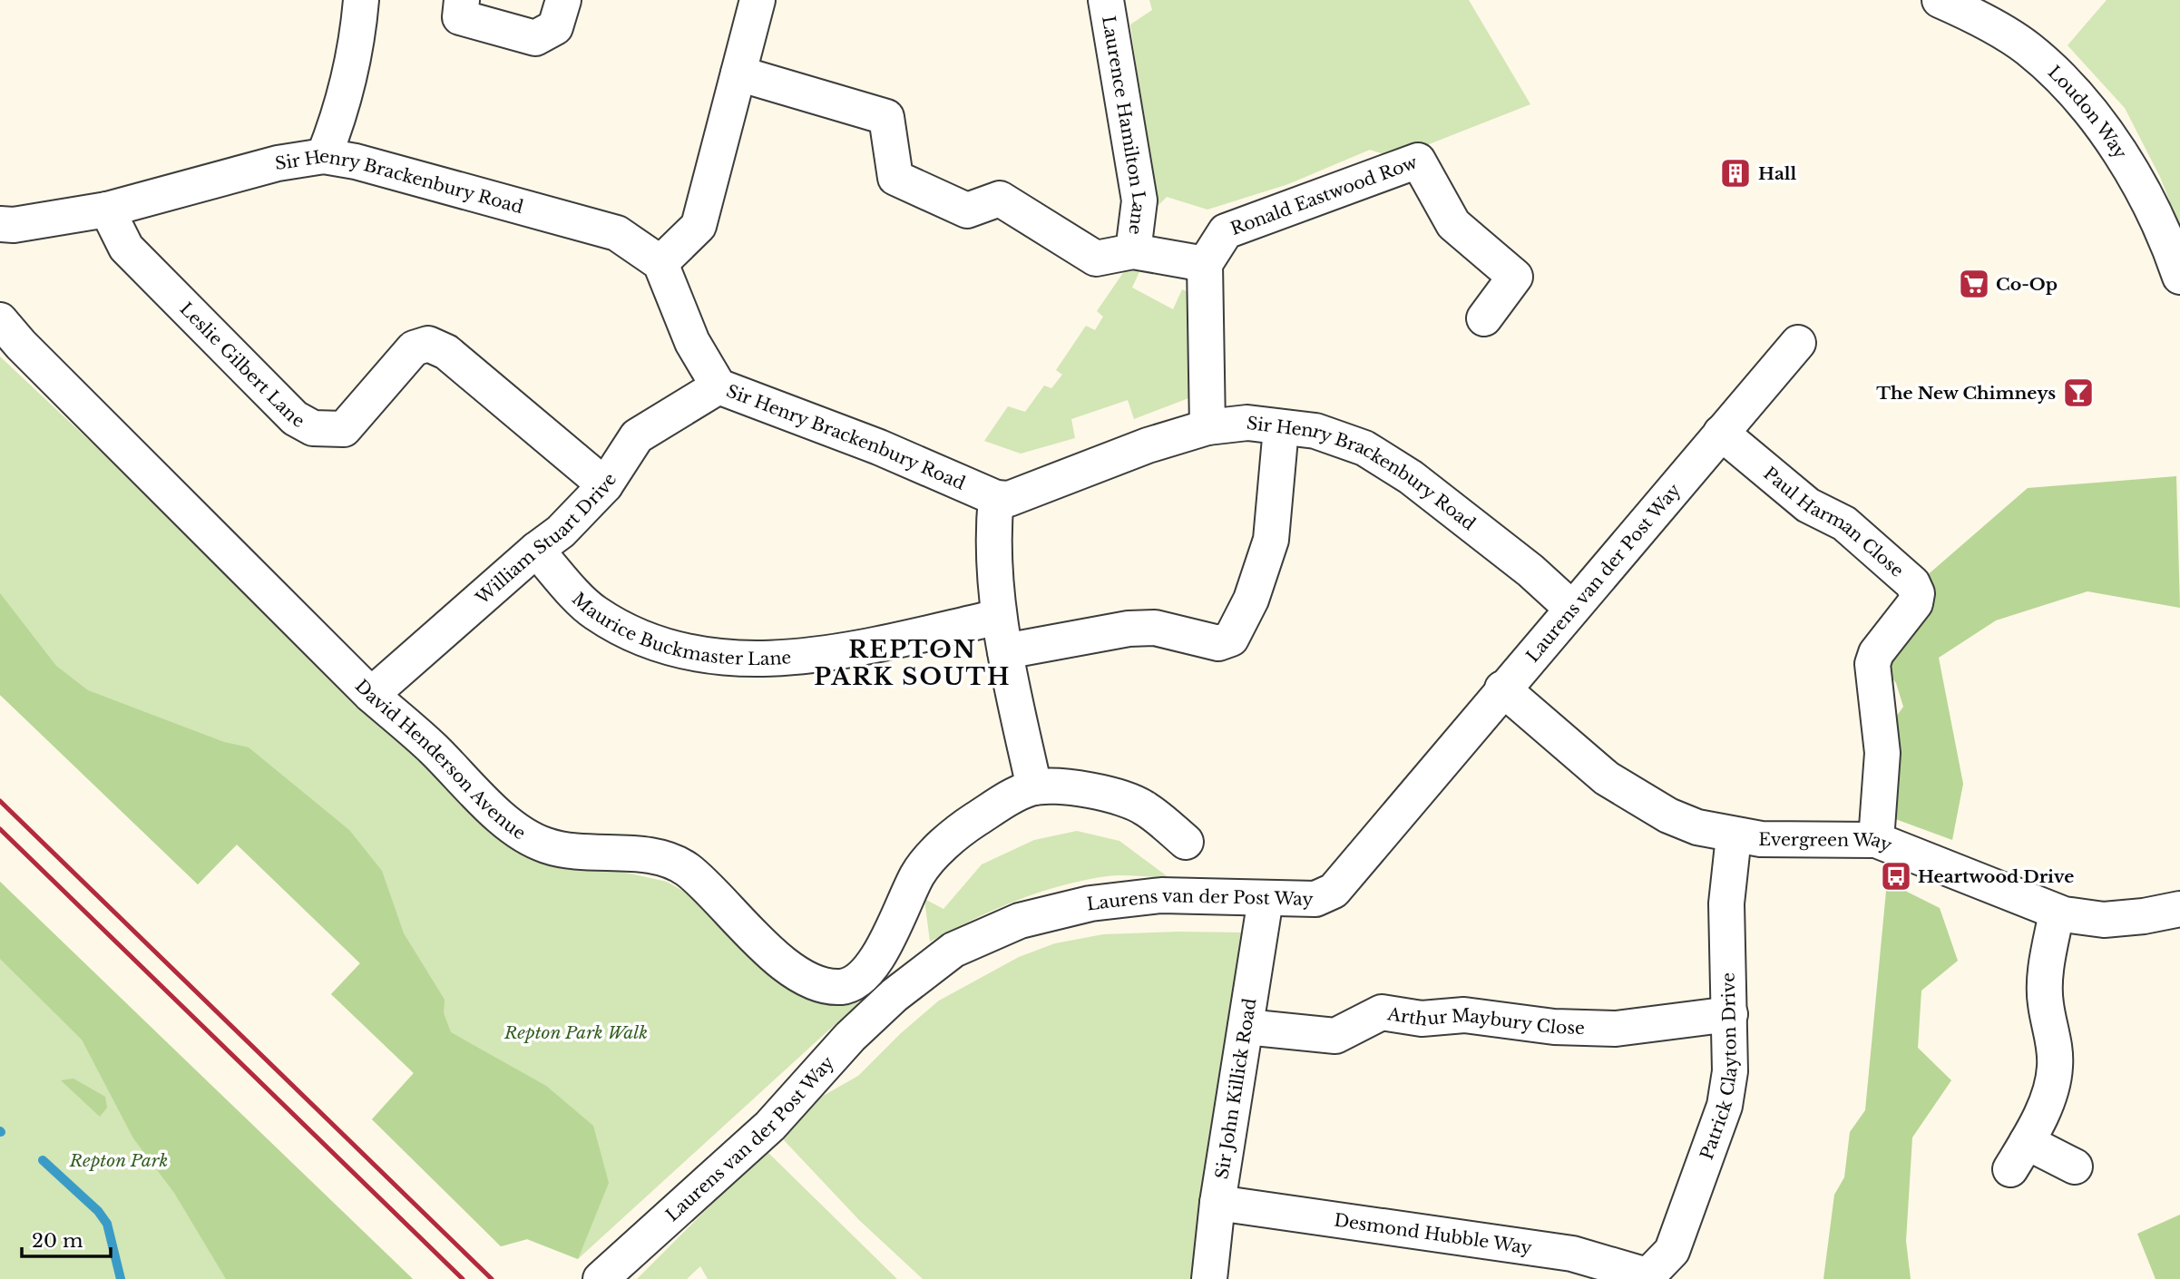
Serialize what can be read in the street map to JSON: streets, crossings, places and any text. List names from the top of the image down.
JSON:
{
  "streets": {
    "street": [
      "Loudon Way",
      "Laurence Hamilton Lane",
      "Sir Henry Brackenbury Road",
      "Ronald Eastwood Row",
      "Leslie Gilbert Lane",
      "Paul Harman Close",
      "William Stuart Drive",
      "Laurens van der Post Way",
      "Maurice Buckmaster Lane",
      "David Henderson Avenue",
      "Evergreen Way",
      "Arthur Maybury Close",
      "Patrick Clayton Drive",
      "Sir John Killick Road",
      "Desmond Hubble Way"
    ]
  },
  "crossings": [
    ["Sir Henry Brackenbury Road", "Leslie Gilbert Lane"],
    ["Sir Henry Brackenbury Road", "William Stuart Drive"],
    ["Sir Henry Brackenbury Road", "Laurens van der Post Way"],
    ["Leslie Gilbert Lane", "William Stuart Drive"],
    ["Paul Harman Close", "Laurens van der Post Way"],
    ["Paul Harman Close", "Evergreen Way"],
    ["William Stuart Drive", "Maurice Buckmaster Lane"],
    ["William Stuart Drive", "David Henderson Avenue"],
    ["Laurens van der Post Way", "Evergreen Way"],
    ["Laurens van der Post Way", "Sir John Killick Road"],
    ["Evergreen Way", "Patrick Clayton Drive"],
    ["Arthur Maybury Close", "Patrick Clayton Drive"],
    ["Arthur Maybury Close", "Sir John Killick Road"],
    ["Patrick Clayton Drive", "Desmond Hubble Way"],
    ["Sir John Killick Road", "Desmond Hubble Way"]
  ],
  "districts": ["REPTON PARK SOUTH"],
  "parks": ["Repton Park Walk", "Repton Park"],
  "places": {
    "building": ["Hall"],
    "supermarket": ["Co-Op"],
    "bar": ["The New Chimneys"],
    "bus stop": ["Heartwood Drive"]
  },
  "scale_bar": "20 m"
}
